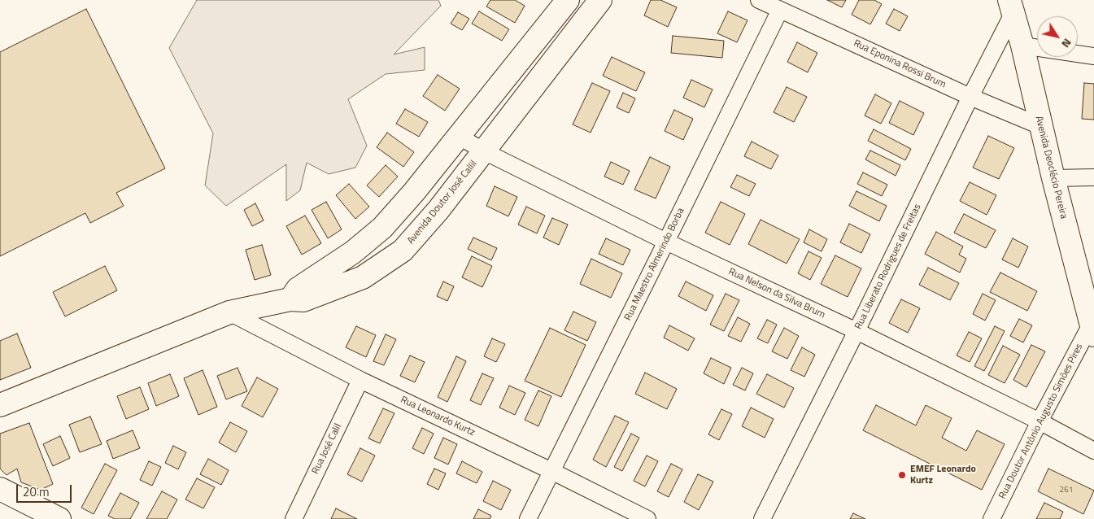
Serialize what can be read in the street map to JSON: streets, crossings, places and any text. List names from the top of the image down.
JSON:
{
  "streets": {
    "main road": ["Avenida Deoclécio Pereira", "Avenida Doutor José Callil"],
    "street": [
      "Rua Eponina Rossi Brum",
      "Rua Maestro Almerindo Borba",
      "Rua Liberato Rodrigues de Freitas",
      "Rua Nelson da Silva Brum",
      "Rua Leonardo Kurtz",
      "Rua Doutor Antônio Augusto Simões Pires",
      "Rua José Calil"
    ]
  },
  "crossings": [
    ["Rua Eponina Rossi Brum", "Avenida Deoclécio Pereira"],
    ["Rua Eponina Rossi Brum", "Rua Maestro Almerindo Borba"],
    ["Rua Eponina Rossi Brum", "Rua Liberato Rodrigues de Freitas"],
    ["Avenida Deoclécio Pereira", "Rua Liberato Rodrigues de Freitas"],
    ["Avenida Deoclécio Pereira", "Rua Doutor Antônio Augusto Simões Pires"],
    ["Avenida Doutor José Callil", "Rua Nelson da Silva Brum"],
    ["Avenida Doutor José Callil", "Rua Leonardo Kurtz"],
    ["Rua Maestro Almerindo Borba", "Rua Nelson da Silva Brum"],
    ["Rua Maestro Almerindo Borba", "Rua Leonardo Kurtz"],
    ["Rua Liberato Rodrigues de Freitas", "Rua Nelson da Silva Brum"],
    ["Rua Nelson da Silva Brum", "Rua Doutor Antônio Augusto Simões Pires"],
    ["Rua Leonardo Kurtz", "Rua José Calil"]
  ],
  "places": ["EMEF Leonardo Kurtz"],
  "house_numbers": ["261"],
  "scale_bar": "20 m",
  "north": "bottom right"
}
